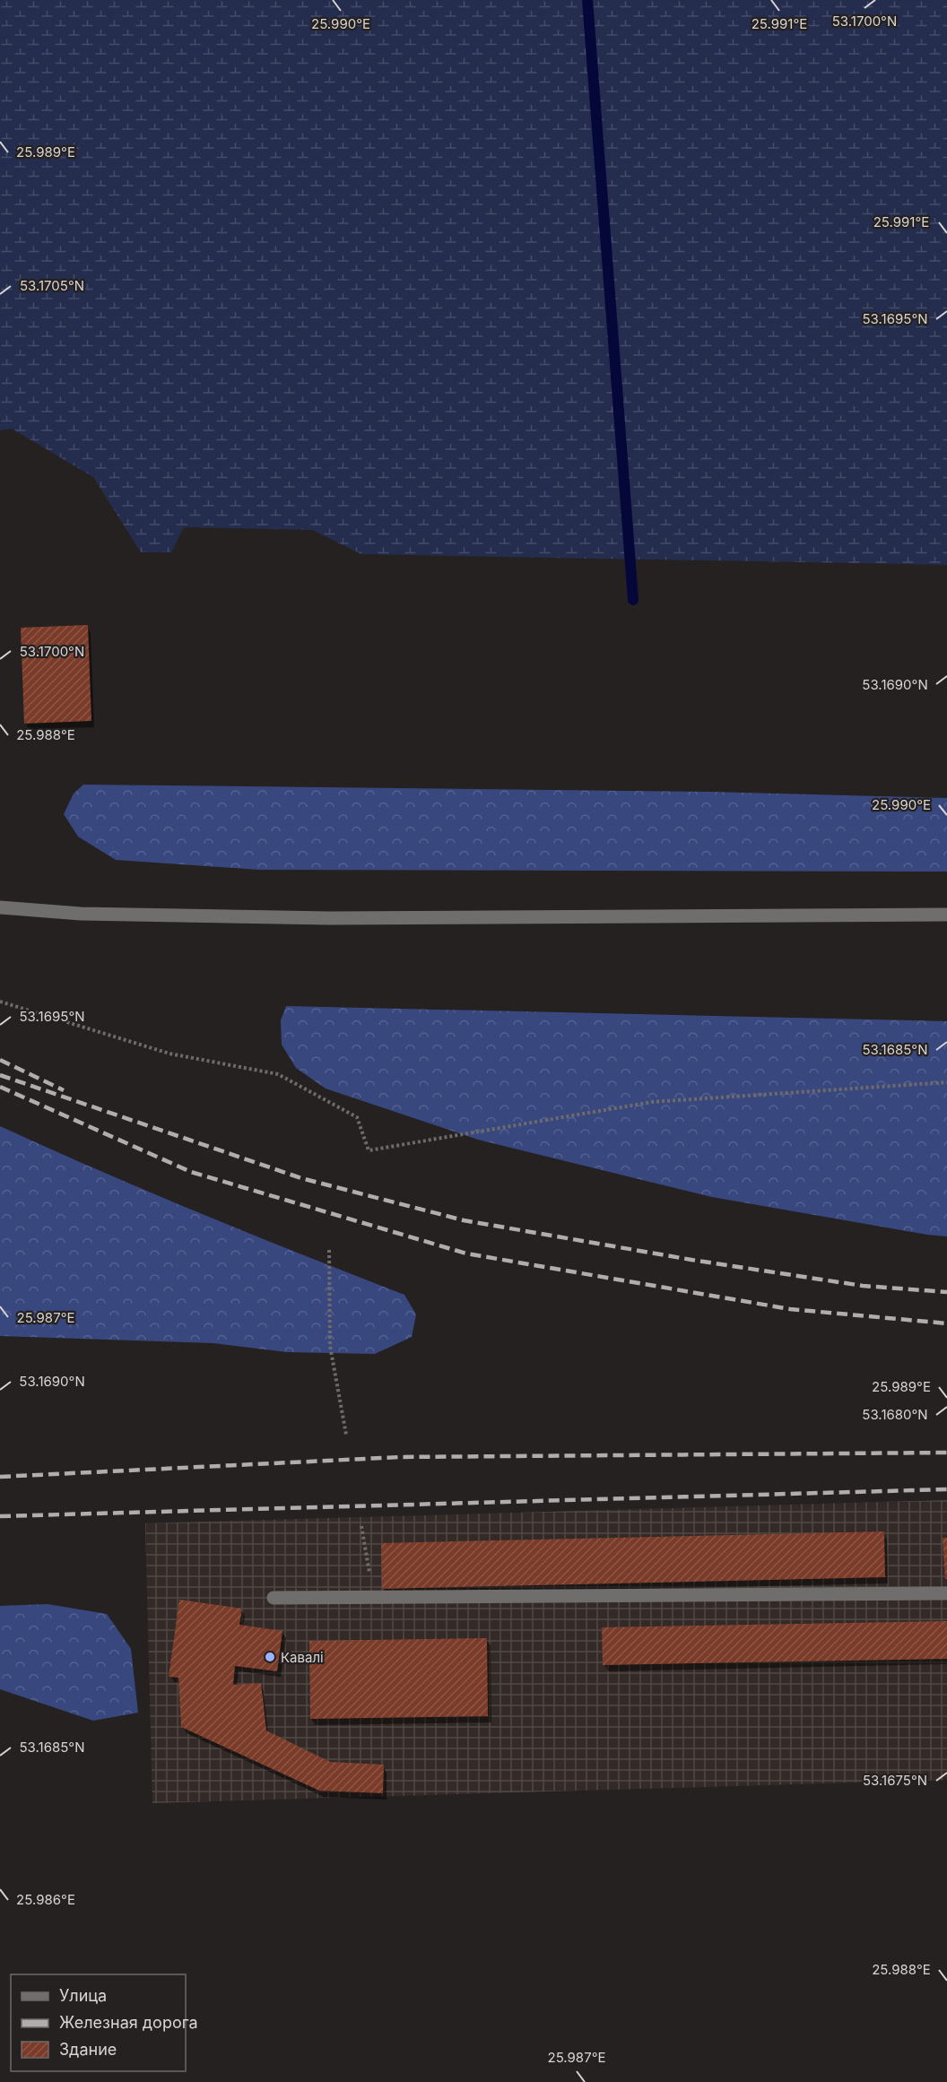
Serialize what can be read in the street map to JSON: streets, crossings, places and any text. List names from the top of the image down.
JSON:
{
  "places": ["Кавалі"],
  "legend": ["Улица", "Железная дорога", "Здание"],
  "coordinates": [
    "53.1700°N",
    "25.990°E",
    "25.991°E",
    "25.989°E",
    "53.1705°N",
    "53.1695°N",
    "53.1690°N",
    "25.988°E",
    "53.1685°N",
    "25.987°E",
    "53.1680°N",
    "53.1675°N",
    "25.986°E"
  ]
}
